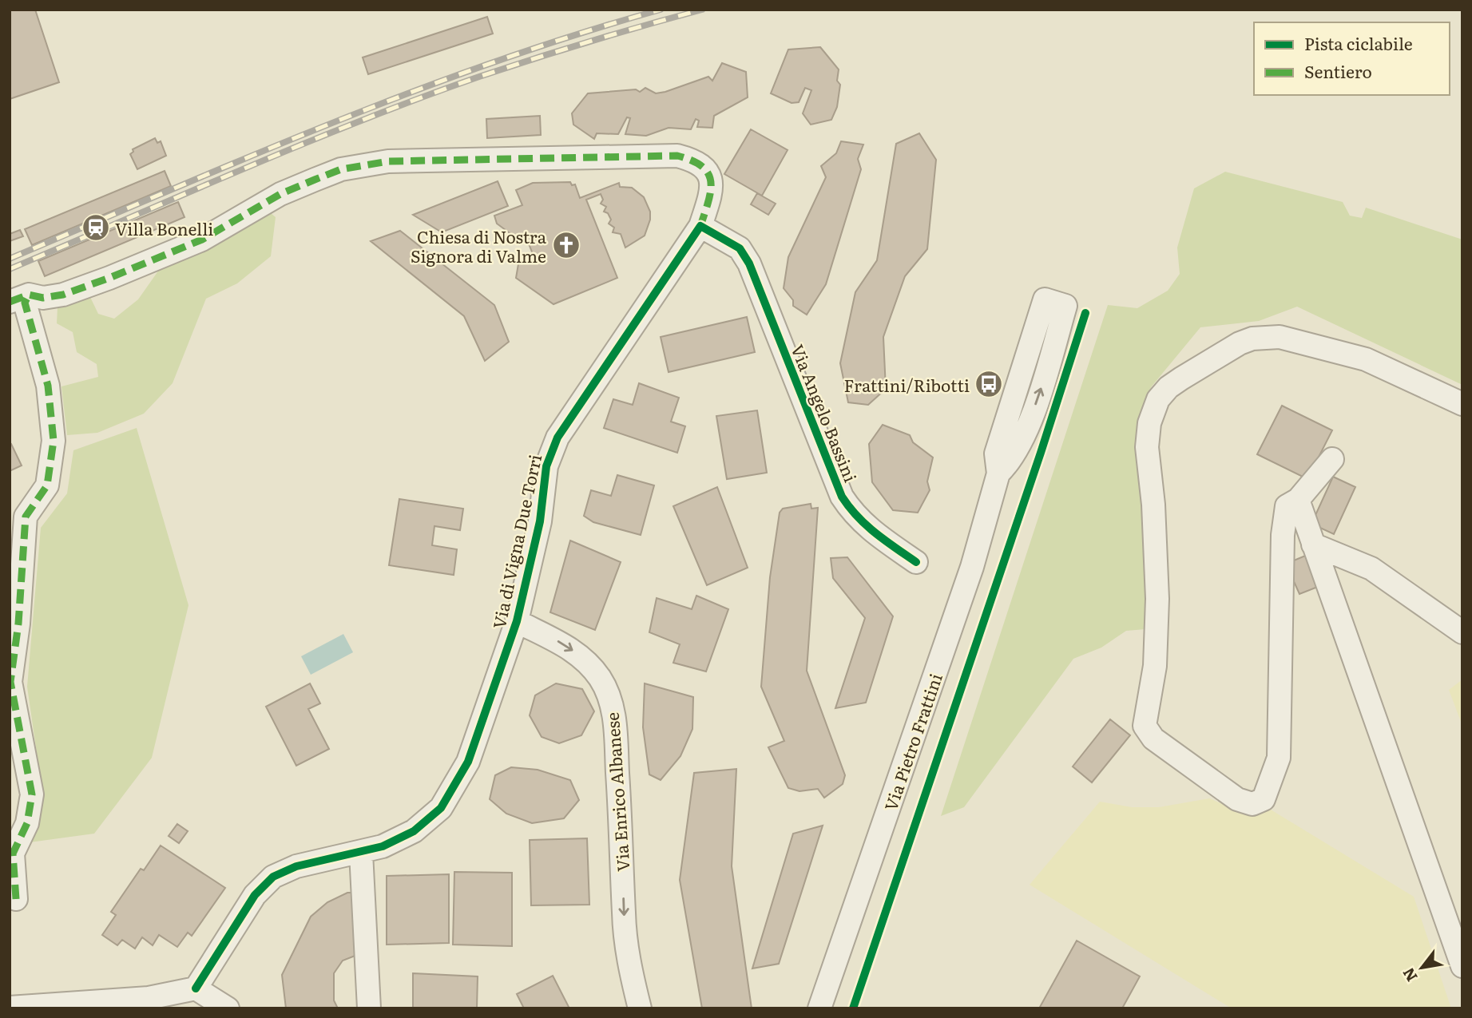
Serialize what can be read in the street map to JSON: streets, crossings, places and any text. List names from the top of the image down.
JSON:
{
  "streets": {
    "street": [
      "Via Angelo Bassini",
      "Via di Vigna Due Torri",
      "Via Pietro Frattini",
      "Via Enrico Albanese"
    ]
  },
  "crossings": [
    ["Via Angelo Bassini", "Via di Vigna Due Torri"],
    ["Via di Vigna Due Torri", "Via Enrico Albanese"]
  ],
  "one_way": ["Via Enrico Albanese"],
  "places": {
    "station": ["Villa Bonelli"],
    "church": ["Chiesa di Nostra Signora di Valme"],
    "bus stop": ["Frattini/Ribotti"]
  },
  "legend": ["Pista ciclabile", "Sentiero"],
  "north": "bottom left"
}
